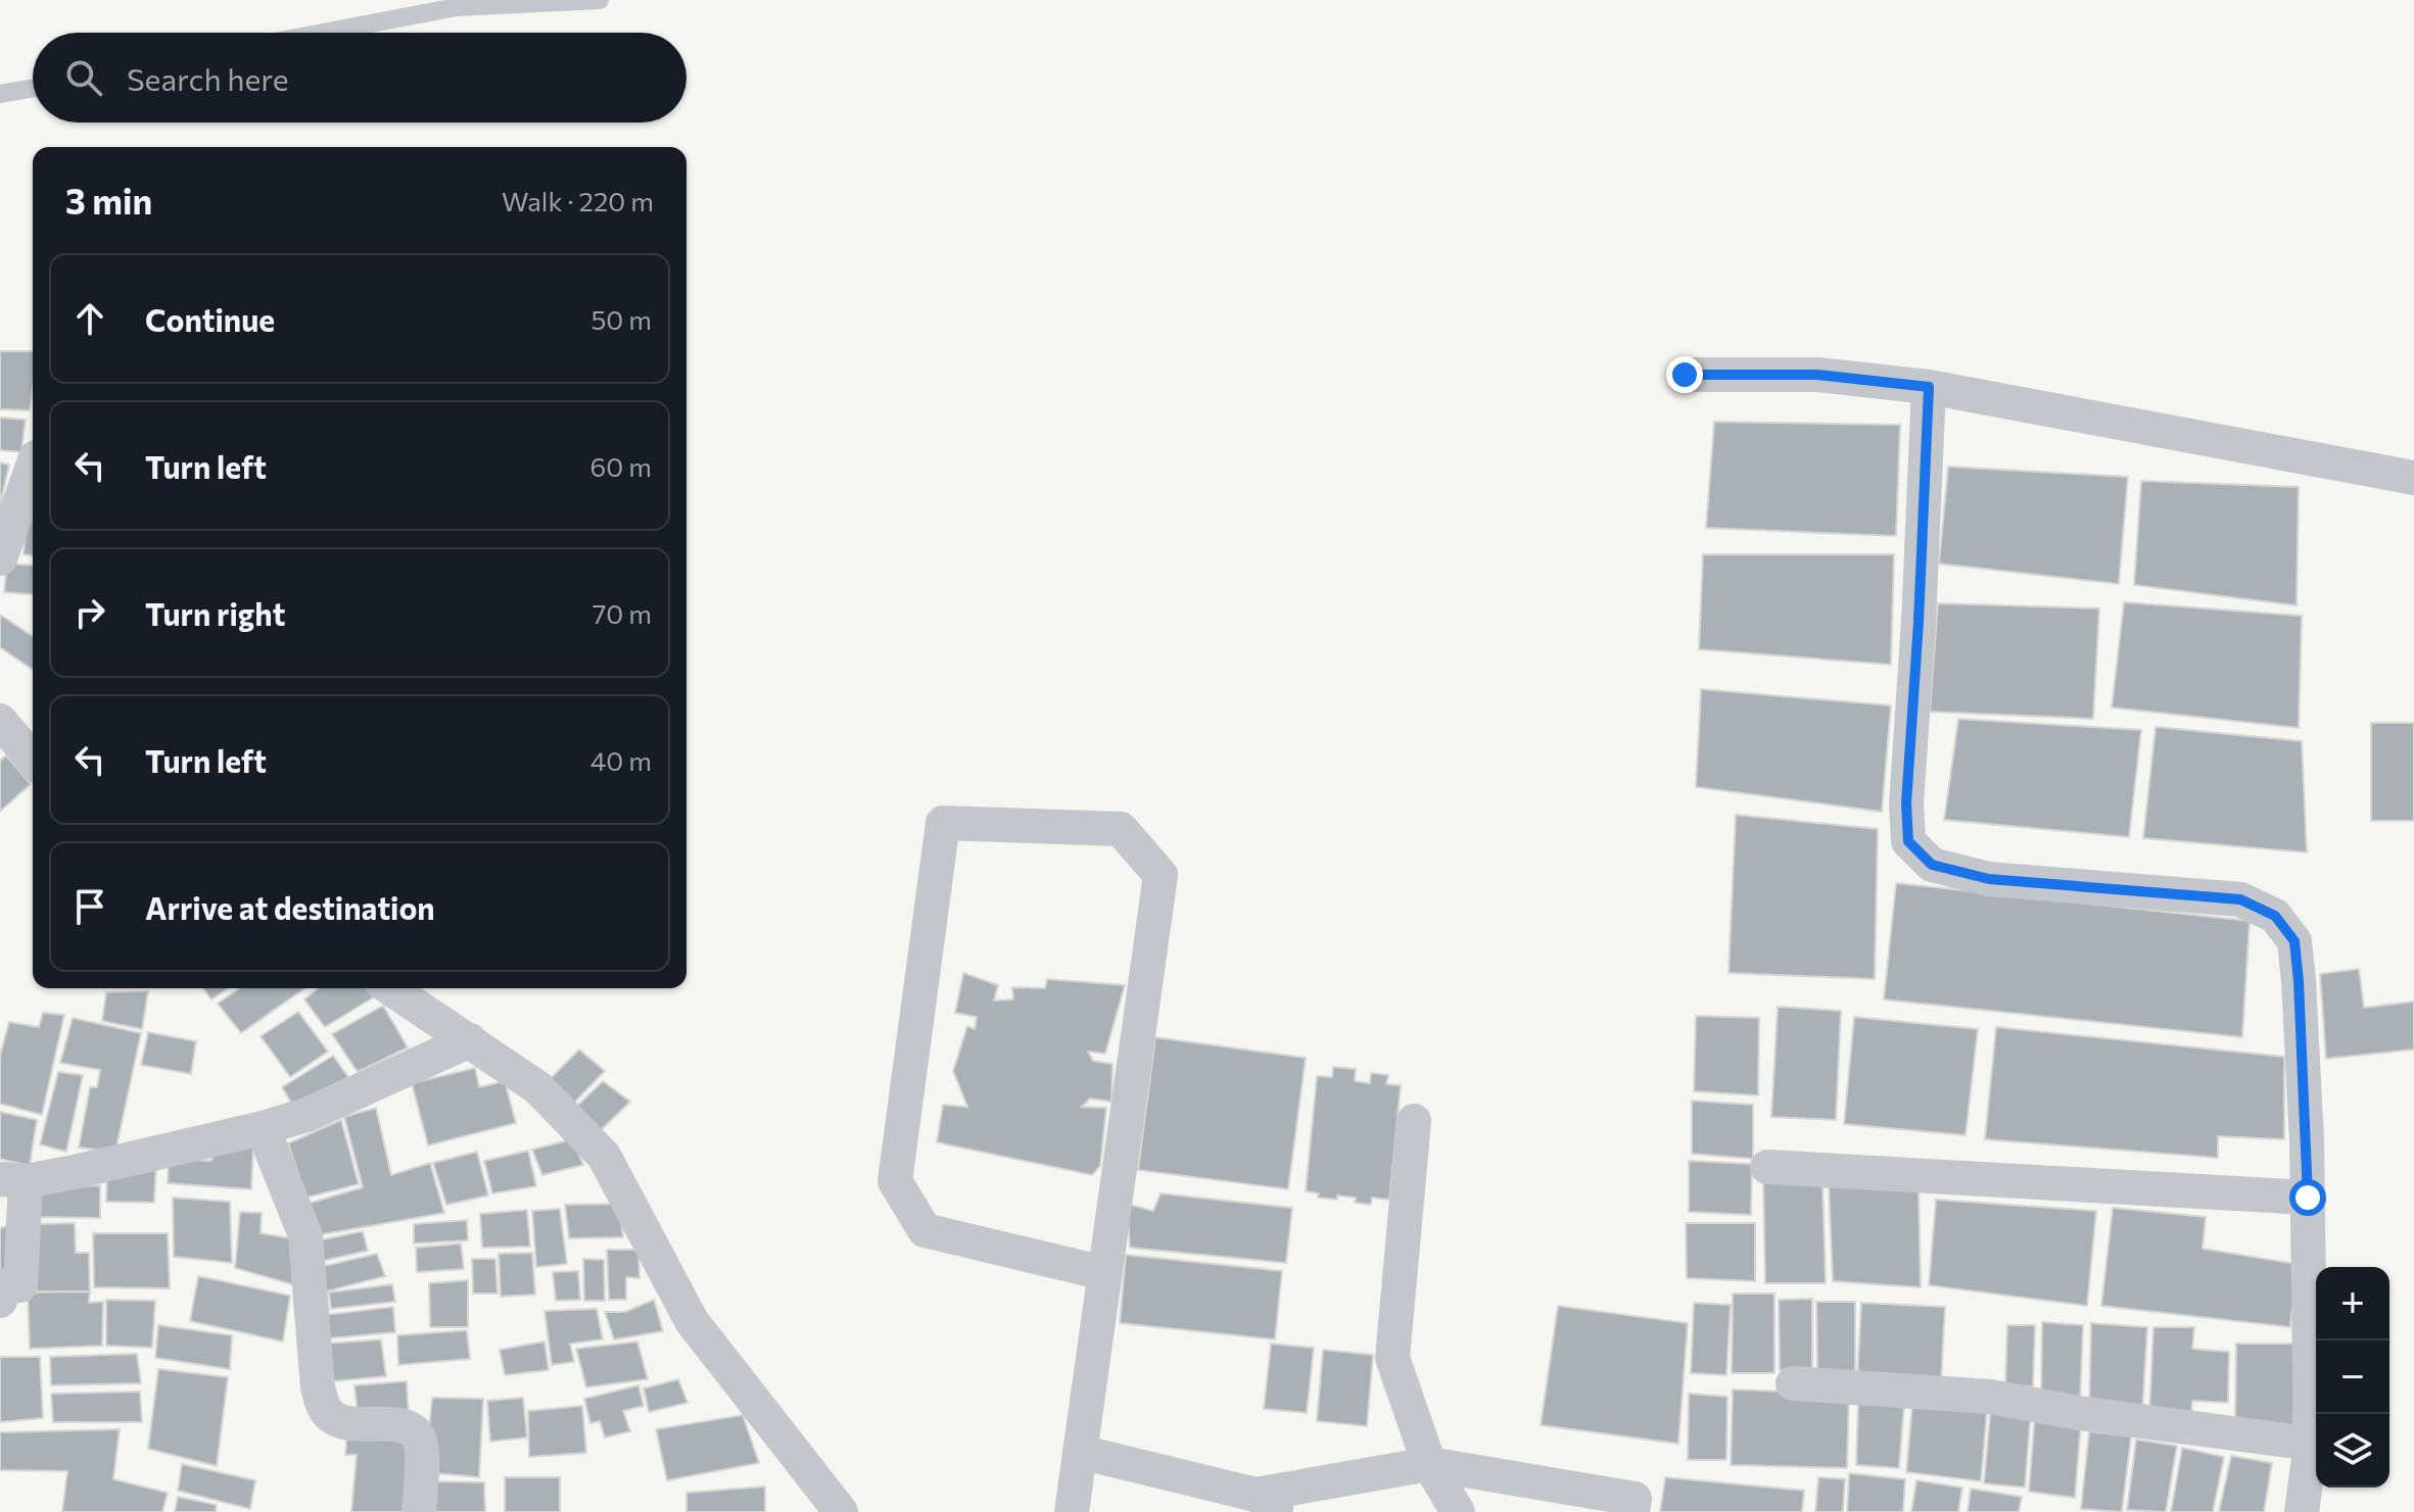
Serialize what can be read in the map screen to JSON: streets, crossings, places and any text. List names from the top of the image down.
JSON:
{
  "page": {
    "search": "Search here",
    "heading": ["3 min", "Walk · 220 m"],
    "list": [
      ["Continue", "50 m"],
      ["Turn left", "60 m"],
      ["Turn right", "70 m"],
      ["Turn left", "40 m"],
      "Arrive at destination"
    ],
    "map_buttons": ["+", "−"]
  }
}
